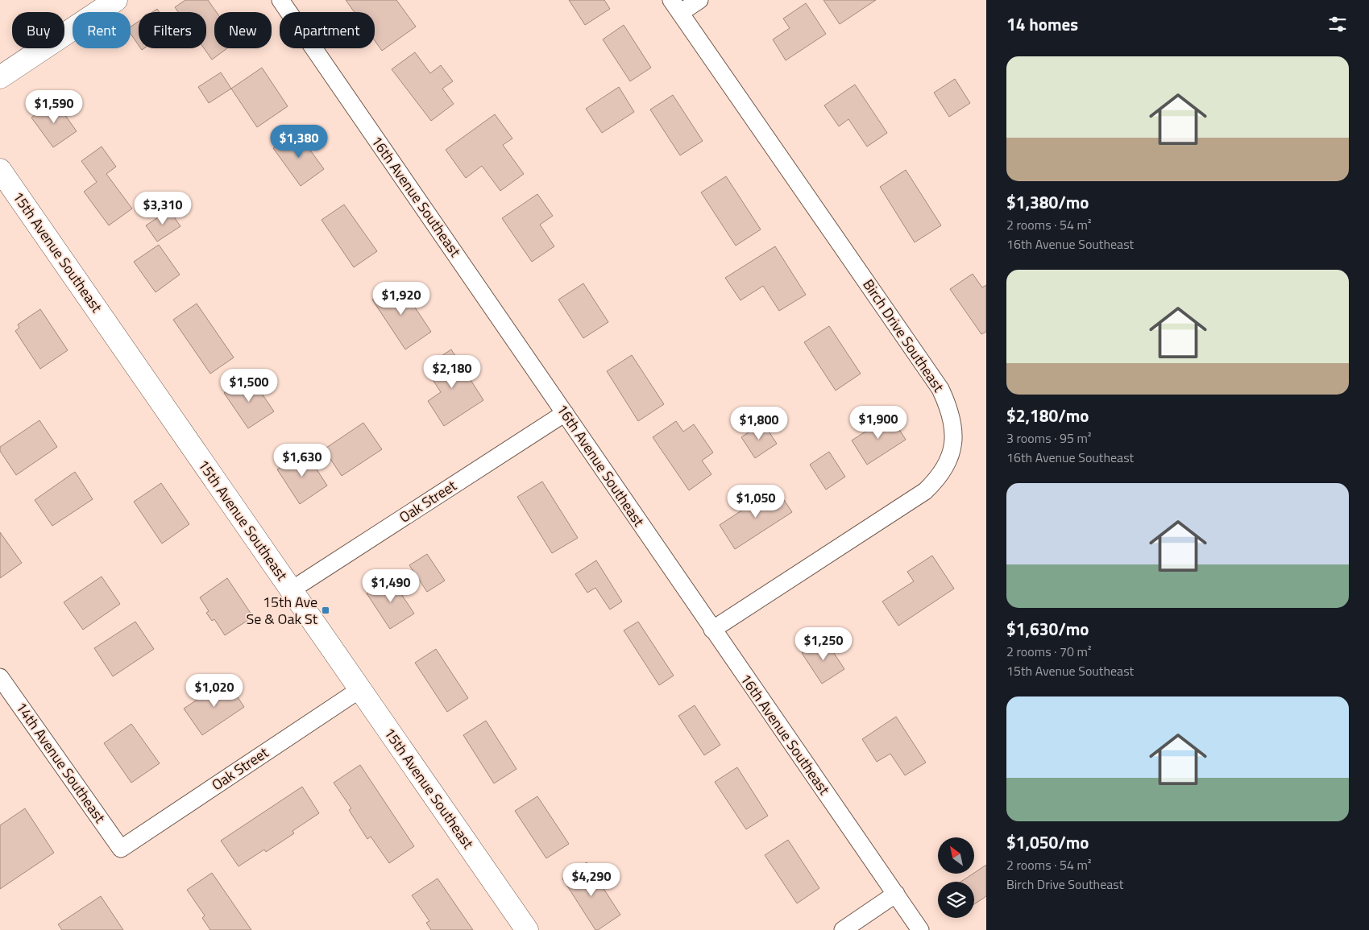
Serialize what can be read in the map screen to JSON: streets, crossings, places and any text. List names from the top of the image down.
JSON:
{
  "streets": {
    "street": [
      "16th Avenue Southeast",
      "15th Avenue Southeast",
      "Birch Drive Southeast",
      "Oak Street",
      "14th Avenue Southeast"
    ]
  },
  "crossings": [
    ["16th Avenue Southeast", "Birch Drive Southeast"],
    ["16th Avenue Southeast", "Oak Street"],
    ["15th Avenue Southeast", "Oak Street"],
    ["Oak Street", "14th Avenue Southeast"]
  ],
  "places": {
    "transit": ["15th Ave Se & Oak St"]
  },
  "north": "top left",
  "page": {
    "heading": "14 homes",
    "chip": [
      "Buy",
      "Rent",
      "Filters",
      "New",
      "Apartment"
    ],
    "list": [
      {
        "name": "$1,380/mo",
        "note": "2 rooms · 54 m² · 16th Avenue Southeast"
      },
      {
        "name": "$2,180/mo",
        "note": "3 rooms · 95 m² · 16th Avenue Southeast"
      },
      {
        "name": "$1,630/mo",
        "note": "2 rooms · 70 m² · 15th Avenue Southeast"
      },
      {
        "name": "$1,050/mo",
        "note": "2 rooms · 54 m² · Birch Drive Southeast"
      }
    ],
    "price": [
      "$1,590",
      "$1,380",
      "$3,310",
      "$1,920",
      "$2,180",
      "$1,500",
      "$1,900",
      "$1,800",
      "$1,630",
      "$1,050",
      "$1,490",
      "$1,250",
      "$1,020",
      "$4,290"
    ]
  }
}
